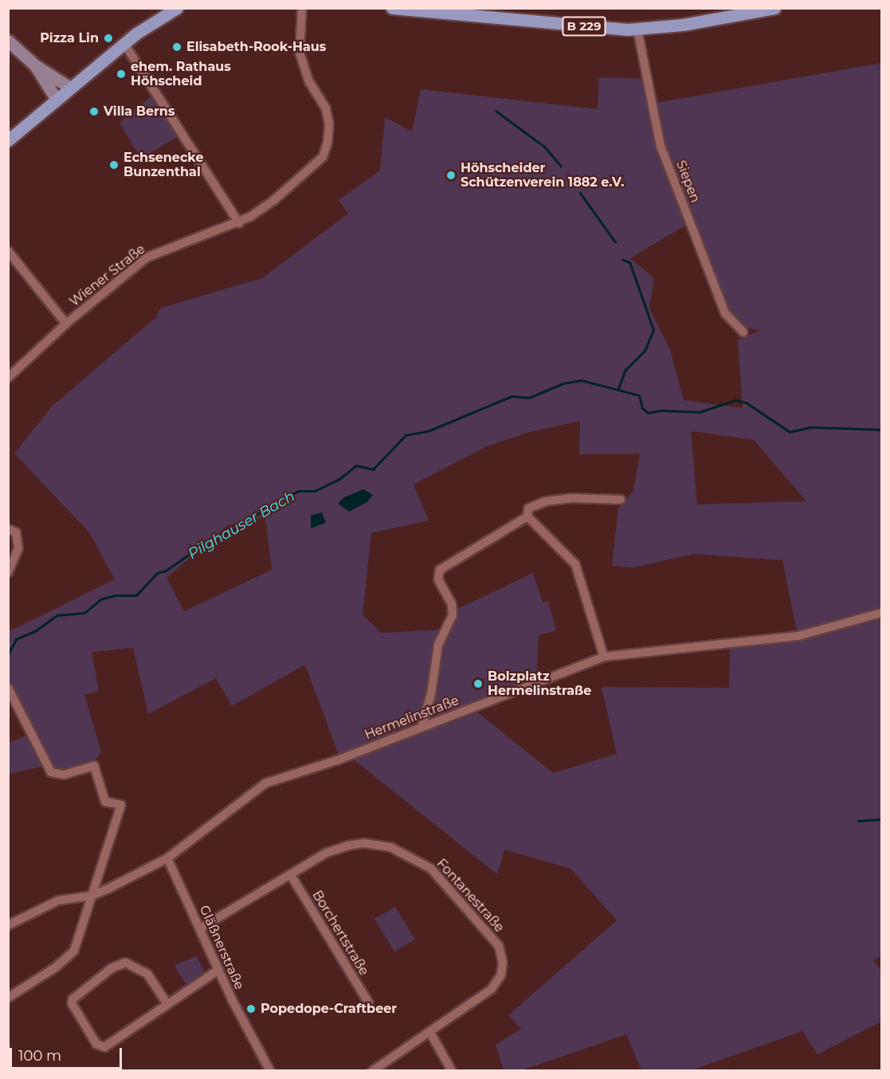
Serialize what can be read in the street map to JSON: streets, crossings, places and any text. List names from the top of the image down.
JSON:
{
  "streets": {
    "main road": ["B 229"],
    "street": [
      "Siepen",
      "Wiener Straße",
      "Hermelinstraße",
      "Fontanestraße",
      "Borchertstraße",
      "Gläßnerstraße"
    ]
  },
  "crossings": [
    ["B 229", "Siepen"],
    ["Hermelinstraße", "Gläßnerstraße"],
    ["Fontanestraße", "Borchertstraße"],
    ["Fontanestraße", "Gläßnerstraße"]
  ],
  "water": ["Pilghauser Bach"],
  "places": [
    "Pizza Lin",
    "Elisabeth-Rook-Haus",
    "ehem. Rathaus Höhscheid",
    "Villa Berns",
    "Echsenecke Bunzenthal",
    "Höhscheider Schützenverein 1882 e.V.",
    "Bolzplatz Hermelinstraße",
    "Popedope-Craftbeer"
  ],
  "scale_bar": "100 m"
}
